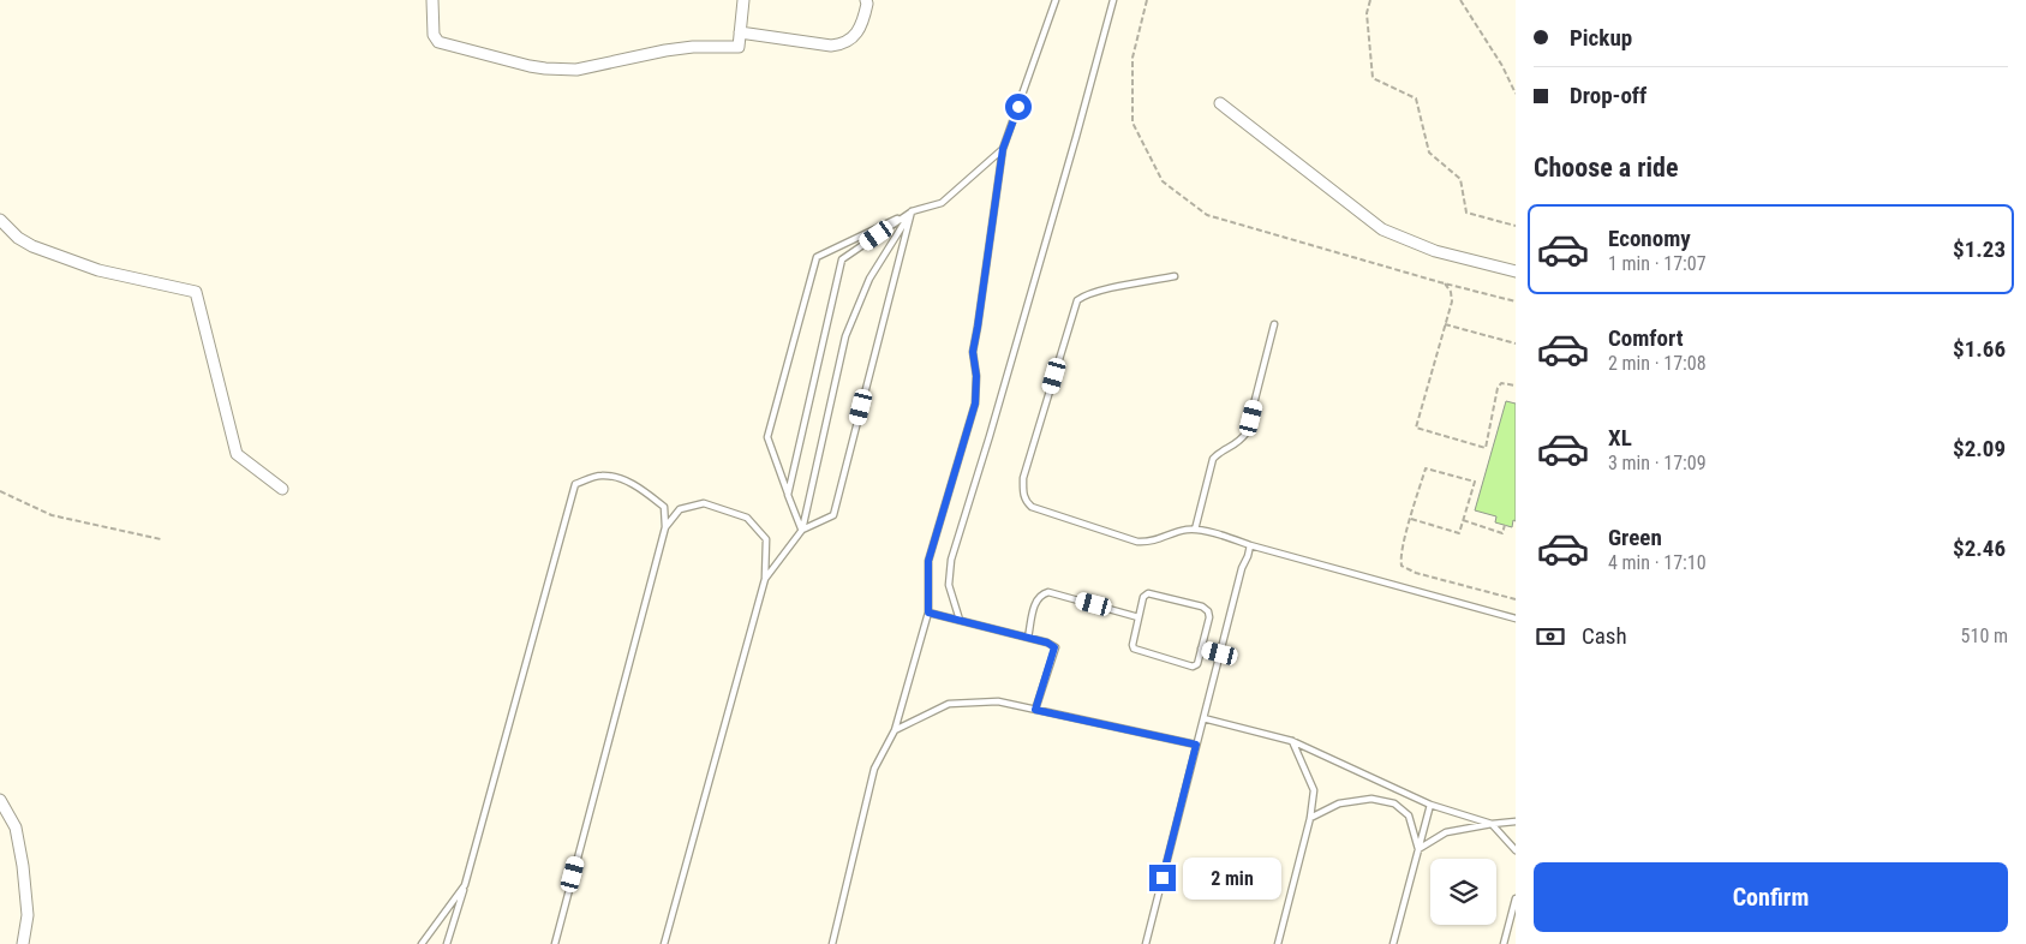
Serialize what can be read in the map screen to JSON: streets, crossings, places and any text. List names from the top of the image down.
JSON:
{
  "page": {
    "banner": ["Pickup", "Drop-off"],
    "heading": "Choose a ride",
    "list": [
      {
        "name": "Economy",
        "note": "1 min · 17:07",
        "value": "$1.23"
      },
      {
        "name": "Comfort",
        "note": "2 min · 17:08",
        "value": "$1.66"
      },
      {
        "name": "XL",
        "note": "3 min · 17:09",
        "value": "$2.09"
      },
      {
        "name": "Green",
        "note": "4 min · 17:10",
        "value": "$2.46"
      }
    ],
    "pay": ["Cash", "510 m"],
    "buttons": "Confirm",
    "bubble": "2 min"
  }
}
